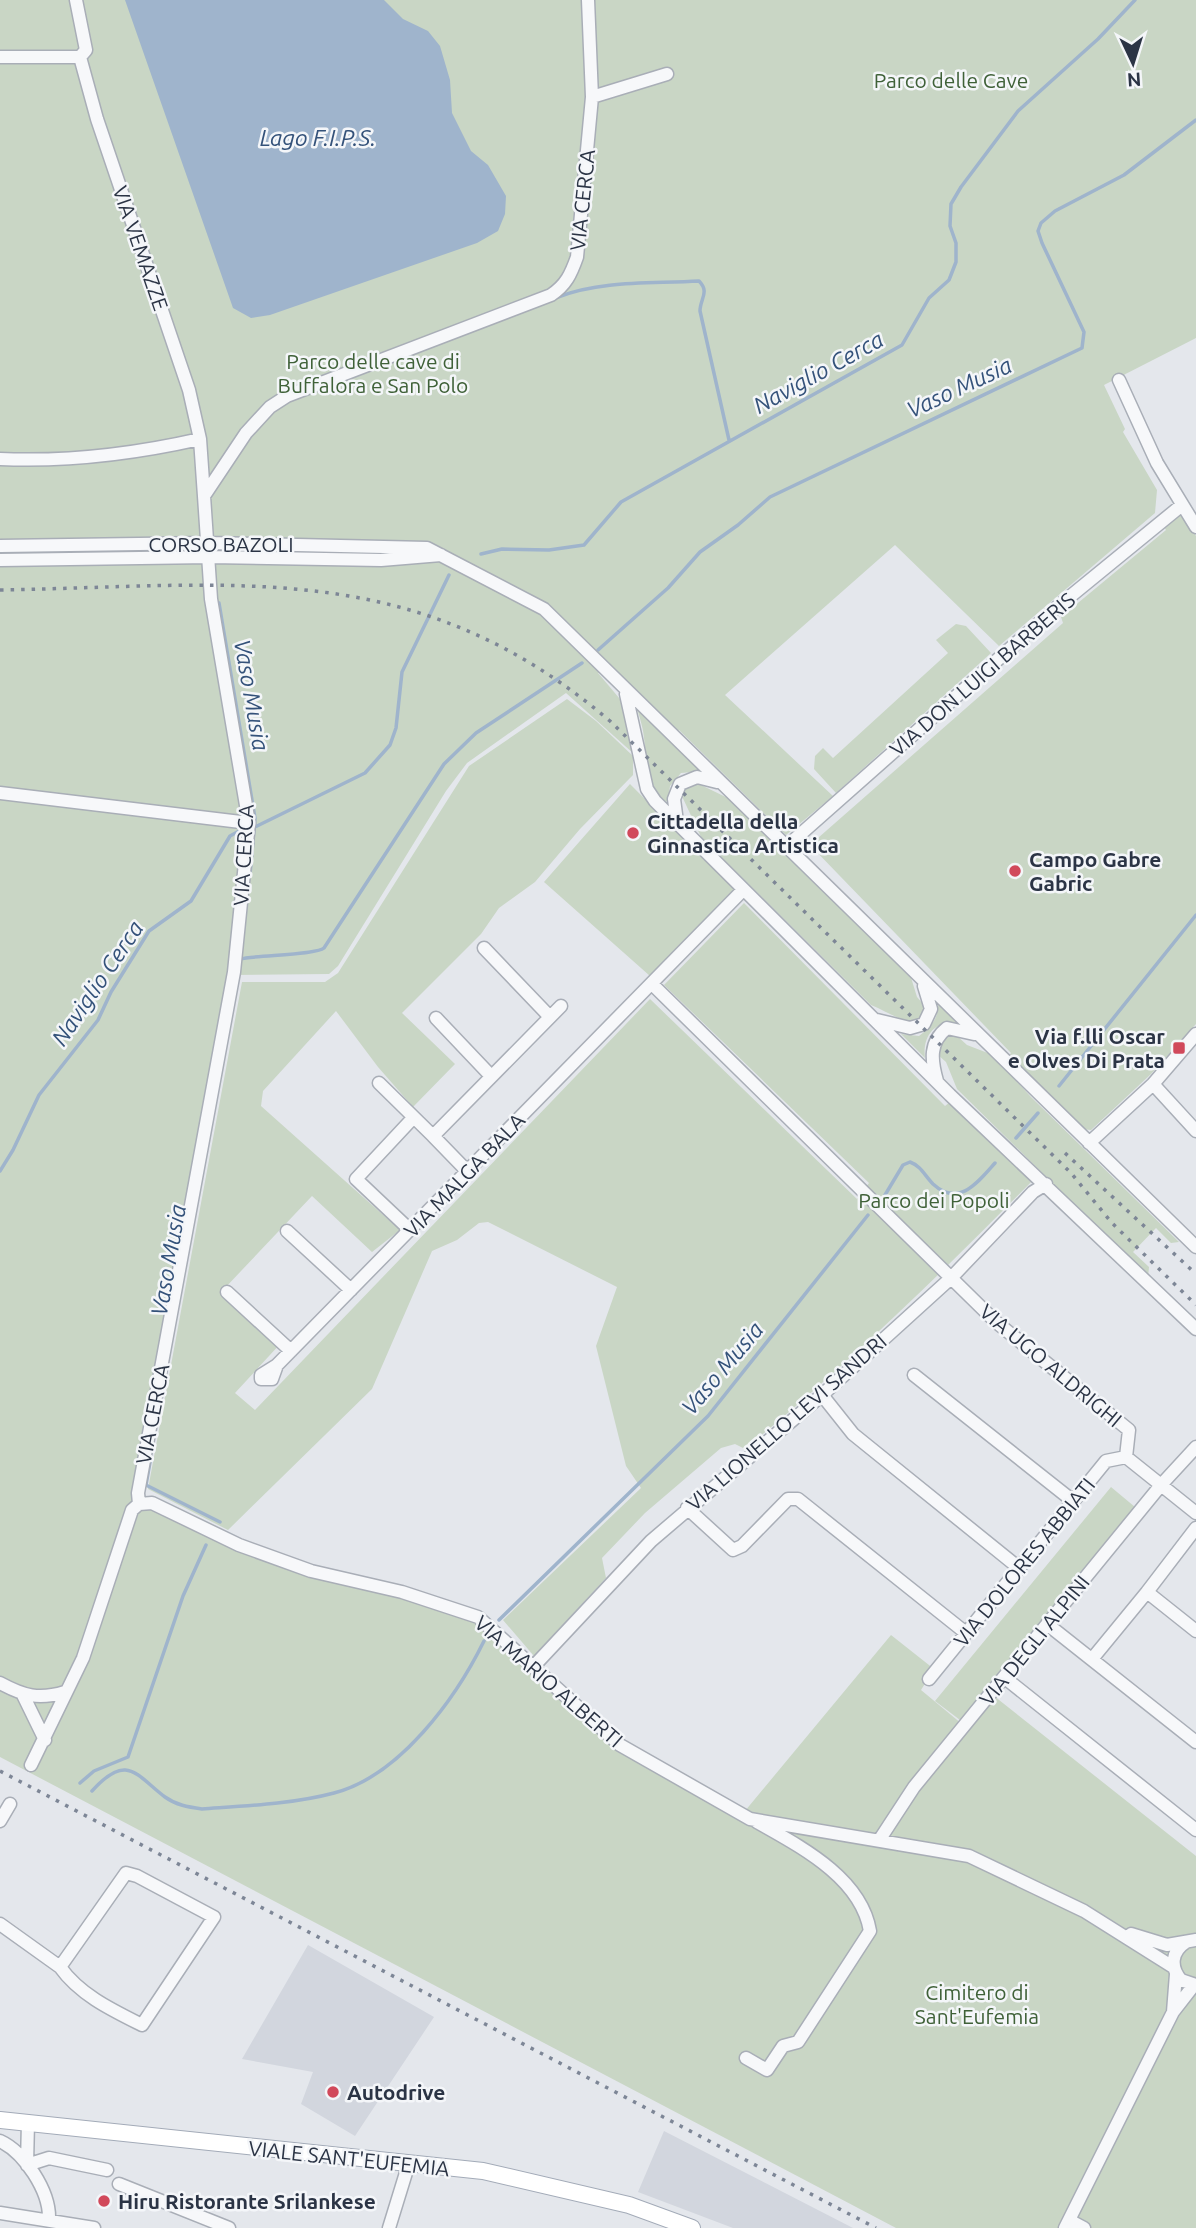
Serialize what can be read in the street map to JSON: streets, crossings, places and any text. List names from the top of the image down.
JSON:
{
  "streets": {
    "main road": ["VIALE SANT'EUFEMIA"],
    "street": [
      "VIA CERCA",
      "VIA VEMAZZE",
      "CORSO BAZOLI",
      "VIA DON LUIGI BARBERIS",
      "VIA MALGA BALA",
      "VIA UGO ALDRIGHI",
      "VIA LIONELLO LEVI SANDRI",
      "VIA DOLORES ABBIATI",
      "VIA DEGLI ALPINI",
      "VIA MARIO ALBERTI"
    ]
  },
  "crossings": [
    ["VIA CERCA", "VIA VEMAZZE"],
    ["VIA CERCA", "CORSO BAZOLI"],
    ["VIA CERCA", "VIA MARIO ALBERTI"],
    ["CORSO BAZOLI", "VIA DON LUIGI BARBERIS"],
    ["VIA UGO ALDRIGHI", "VIA LIONELLO LEVI SANDRI"],
    ["VIA UGO ALDRIGHI", "VIA DOLORES ABBIATI"],
    ["VIA UGO ALDRIGHI", "VIA DEGLI ALPINI"],
    ["VIA LIONELLO LEVI SANDRI", "VIA MARIO ALBERTI"],
    ["VIA DEGLI ALPINI", "VIA MARIO ALBERTI"]
  ],
  "water": ["Lago F.I.P.S.", "Naviglio Cerca", "Vaso Musia"],
  "parks": [
    "Parco delle Cave",
    "Parco delle cave di Buffalora e San Polo",
    "Parco dei Popoli",
    "Cimitero di Sant'Eufemia"
  ],
  "places": {
    "other": [
      "Cittadella della Ginnastica Artistica",
      "Campo Gabre Gabric",
      "Autodrive",
      "Hiru Ristorante Srilankese"
    ],
    "transit": ["Via f.lli Oscar e Olves Di Prata"]
  },
  "north": "bottom"
}
